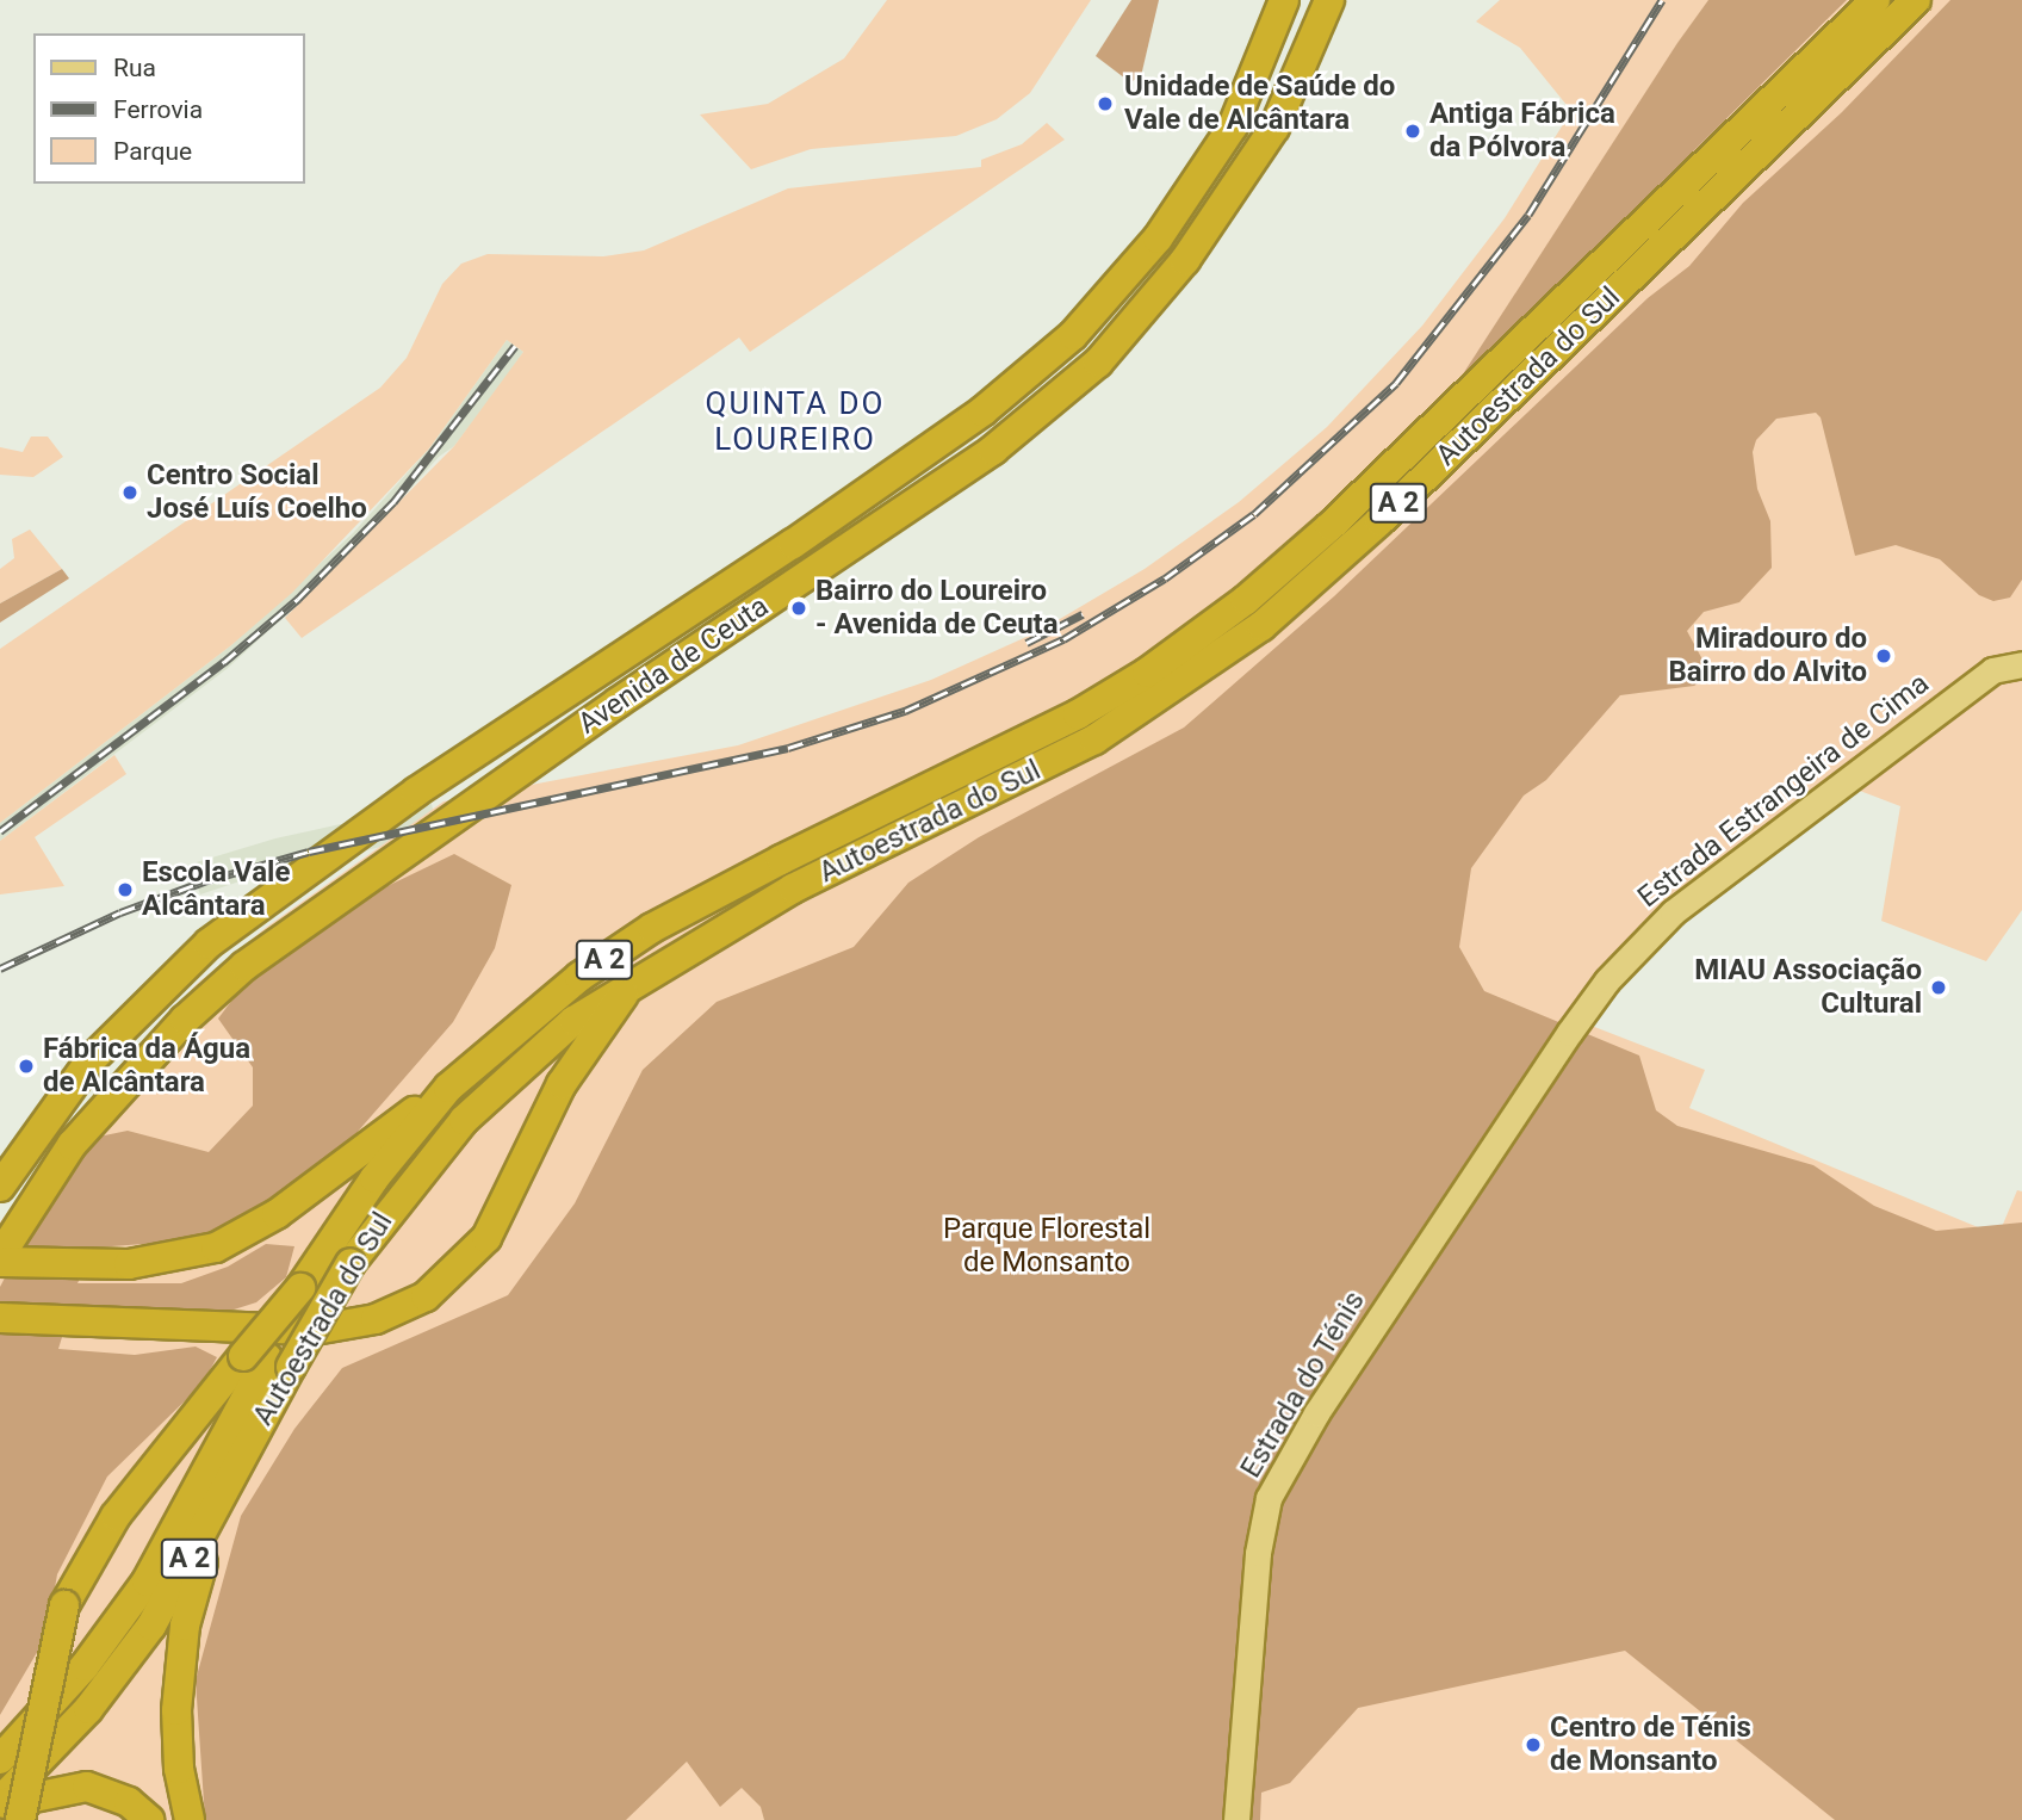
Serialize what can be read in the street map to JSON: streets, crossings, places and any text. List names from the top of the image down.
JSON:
{
  "streets": {
    "highway": ["Autoestrada do Sul", "A 2", "Avenida de Ceuta"],
    "main road": ["Estrada Estrangeira de Cima", "Estrada do Ténis"]
  },
  "crossings": [
    ["Estrada Estrangeira de Cima", "Estrada do Ténis"]
  ],
  "districts": ["QUINTA DO LOUREIRO"],
  "parks": ["Parque Florestal de Monsanto"],
  "places": [
    "Unidade de Saúde do Vale de Alcântara",
    "Antiga Fábrica da Pólvora",
    "Centro Social José Luís Coelho",
    "Bairro do Loureiro - Avenida de Ceuta",
    "Miradouro do Bairro do Alvito",
    "Escola Vale Alcântara",
    "MIAU Associação Cultural",
    "Fábrica da Água de Alcântara",
    "Centro de Ténis de Monsanto"
  ],
  "legend": ["Rua", "Ferrovia", "Parque"]
}
